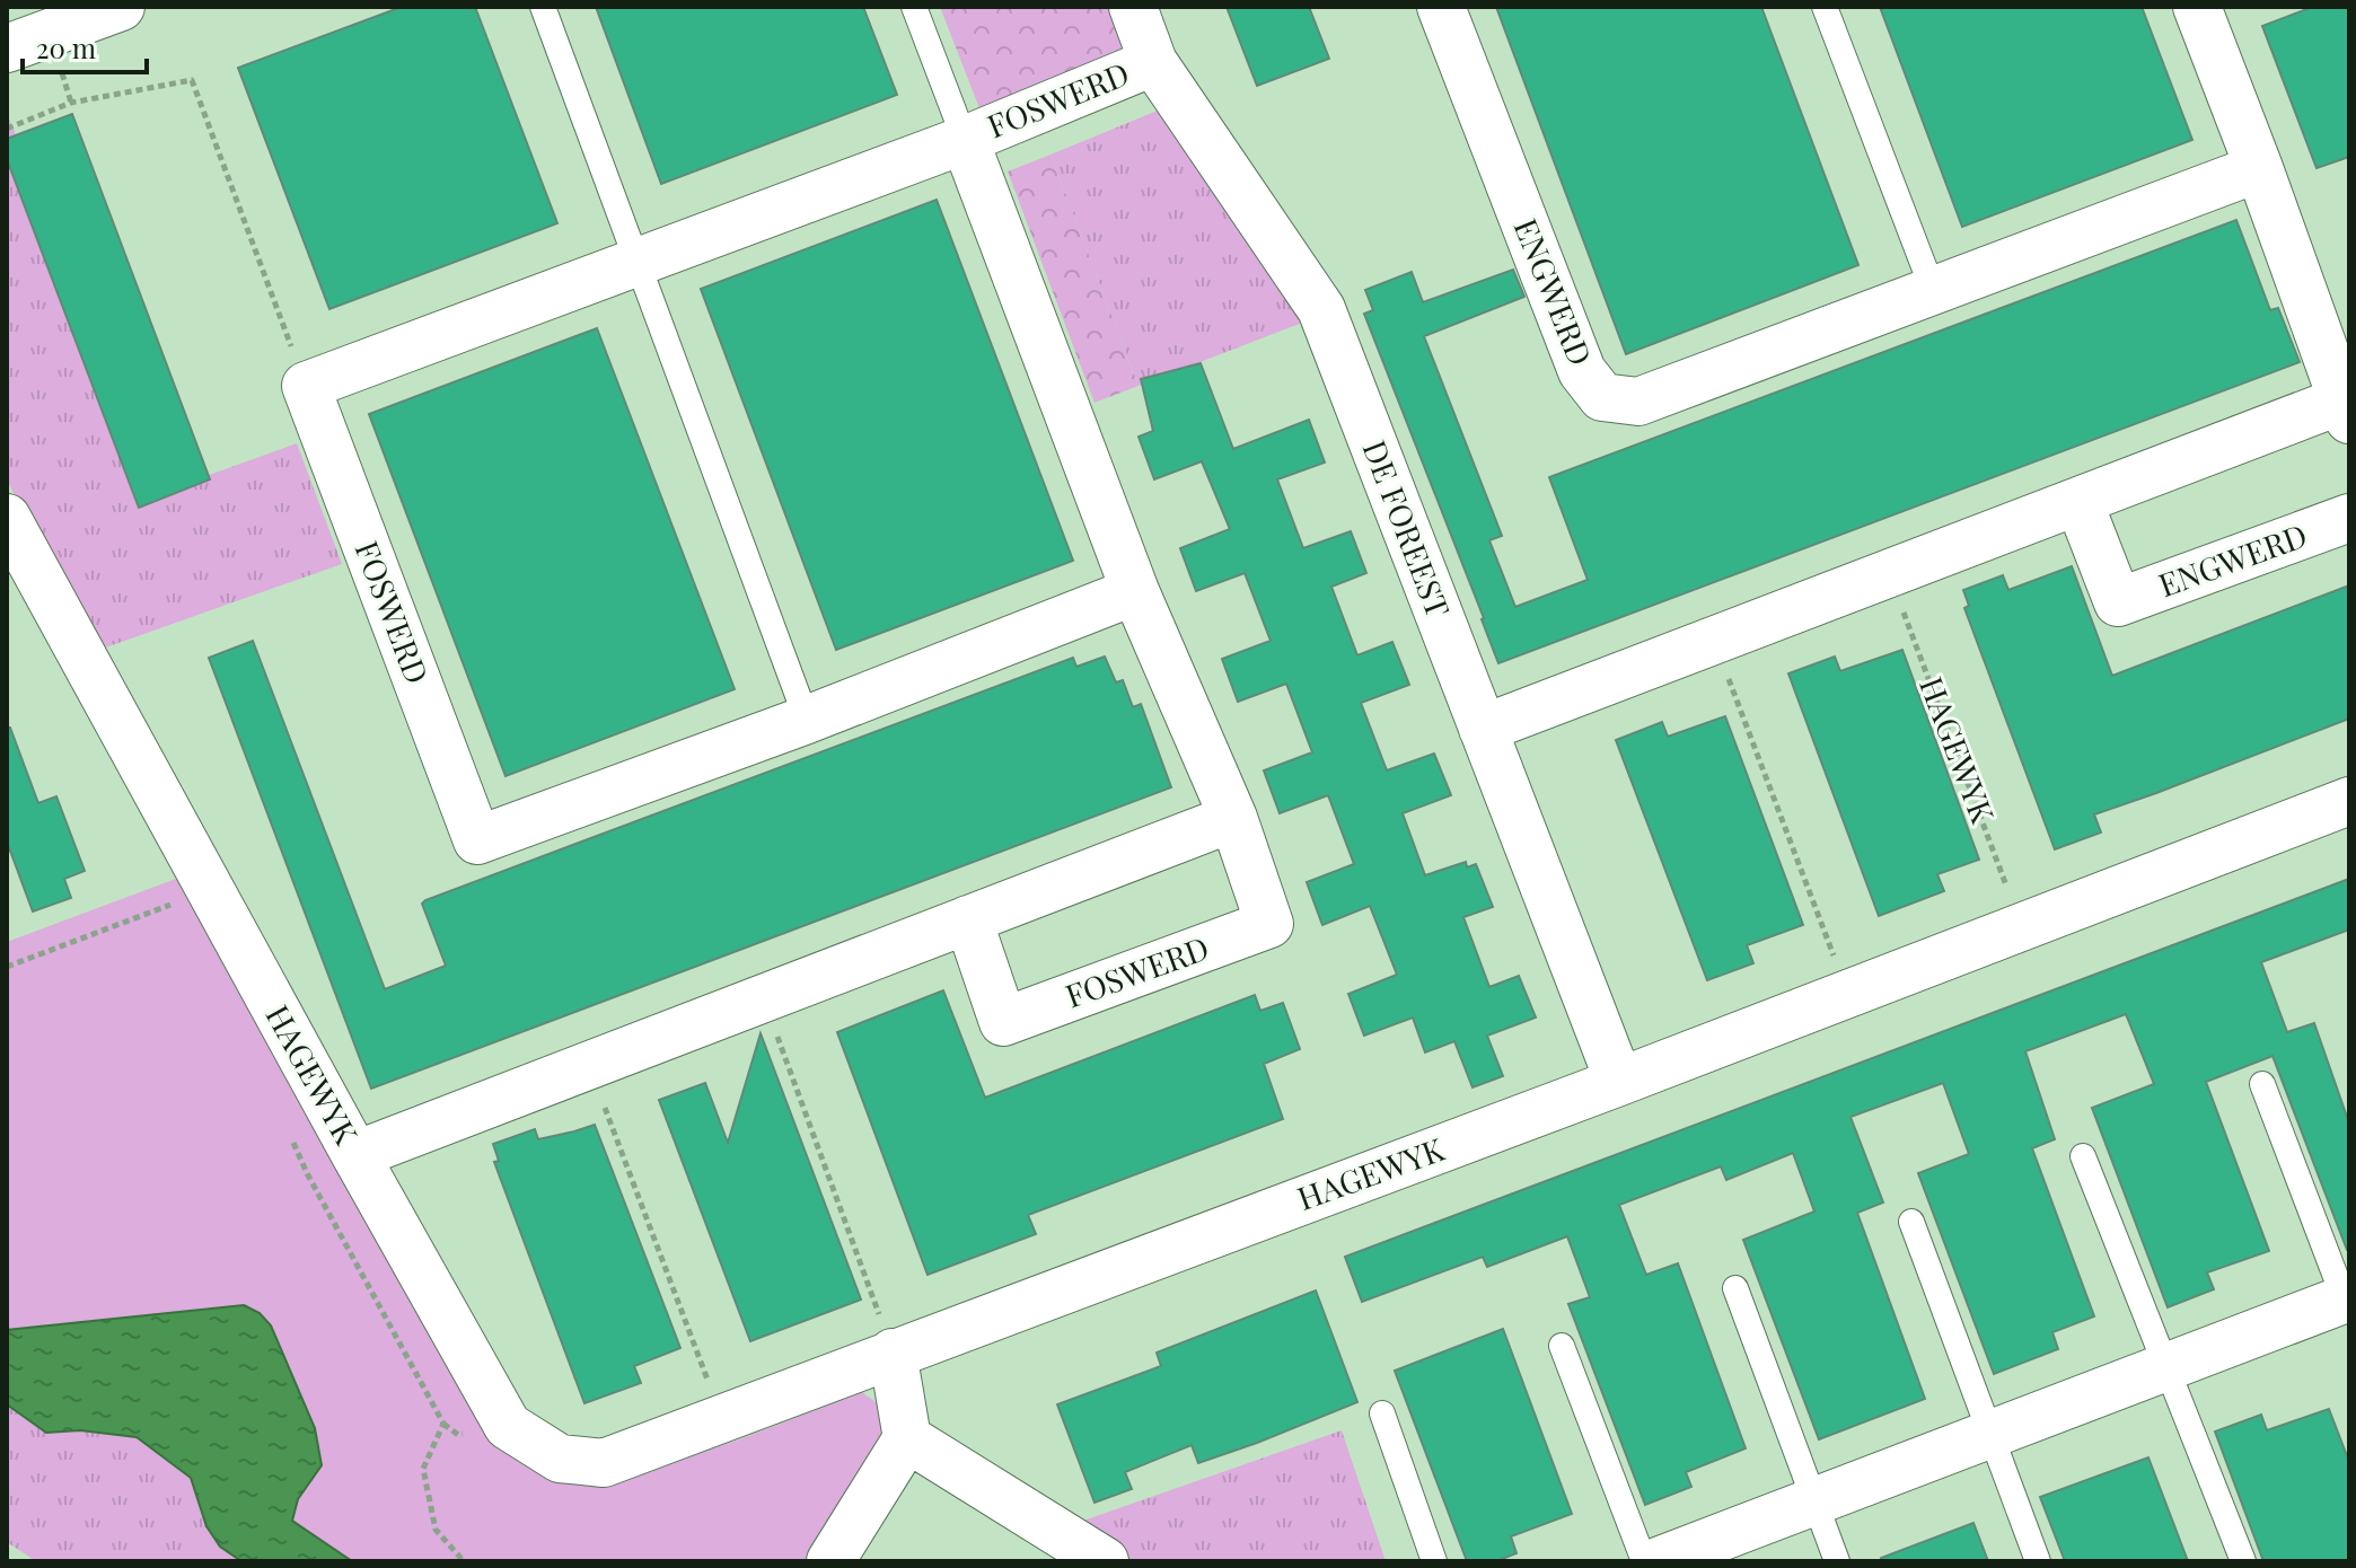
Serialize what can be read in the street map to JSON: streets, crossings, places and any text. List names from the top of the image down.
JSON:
{
  "streets": {
    "street": [
      "FOSWERD",
      "ENGWERD",
      "DE FOREEST",
      "HAGEWYK"
    ]
  },
  "crossings": [
    ["FOSWERD", "DE FOREEST"],
    ["DE FOREEST", "HAGEWYK"]
  ],
  "scale_bar": "20 m"
}
